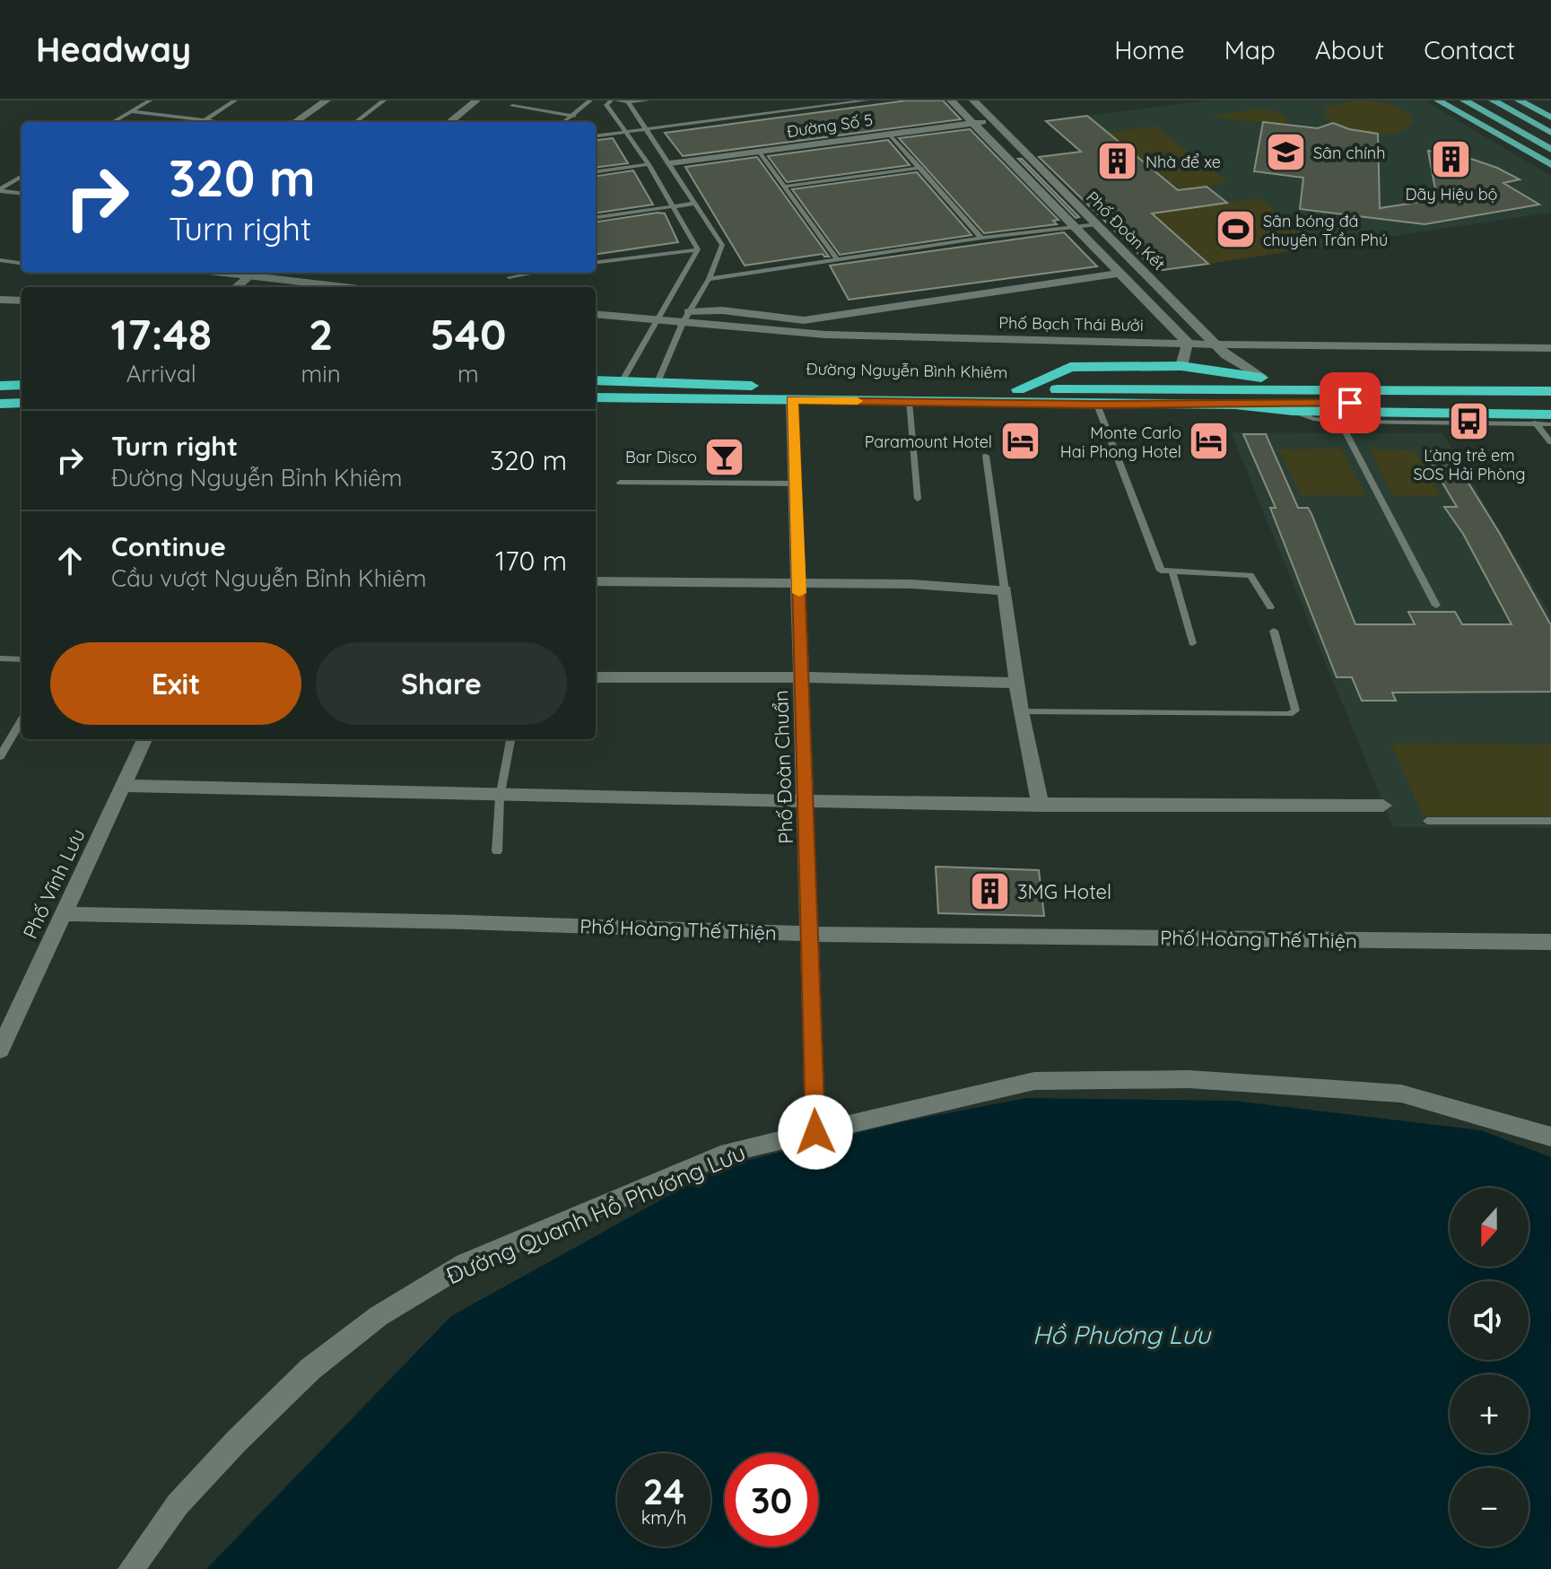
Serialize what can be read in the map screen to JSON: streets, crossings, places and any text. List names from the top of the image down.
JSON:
{
  "streets": {
    "highway": ["Đường Nguyễn Bình Khiêm"],
    "street": [
      "Đường Số 5",
      "Phố Đoàn Kết",
      "Phố Bạch Thái Bưởi",
      "Phố Đoàn Chuẩn",
      "Phố Vĩnh Lưu",
      "Phố Hoàng Thế Thiện",
      "Đường Quanh Hồ Phương Lưu"
    ]
  },
  "crossings": [
    ["Đường Số 5", "Phố Đoàn Kết"],
    ["Phố Đoàn Kết", "Phố Bạch Thái Bưởi"],
    ["Phố Đoàn Chuẩn", "Phố Hoàng Thế Thiện"],
    ["Phố Đoàn Chuẩn", "Đường Quanh Hồ Phương Lưu"],
    ["Phố Vĩnh Lưu", "Phố Hoàng Thế Thiện"]
  ],
  "water": ["Hồ Phương Lưu"],
  "places": {
    "school or university": ["Sân chính"],
    "building": ["Dãy Hiệu bộ", "Nhà để xe", "3MG Hotel"],
    "sports": ["Sân bóng đá chuyên Trần Phú"],
    "bus stop": ["Làng trẻ em SOS Hải Phòng"],
    "hotel": ["Paramount Hotel", "Monte Carlo Hai Phong Hotel"],
    "bar": ["Bar Disco"]
  },
  "north": "bottom",
  "page": {
    "header": "Headway",
    "nav": [
      "Home",
      "Map",
      "About",
      "Contact"
    ],
    "turn": ["320 m", "Turn right"],
    "eta": [
      "17:48",
      "Arrival",
      "2",
      "min",
      "540",
      "m"
    ],
    "list": [
      {
        "name": "Turn right",
        "note": "Đường Nguyễn Bỉnh Khiêm",
        "value": "320 m"
      },
      {
        "name": "Continue",
        "note": "Cầu vượt Nguyễn Bỉnh Khiêm",
        "value": "170 m"
      }
    ],
    "buttons": ["Exit", "Share"],
    "map_buttons": ["+", "−"],
    "speed": "24 km/h",
    "limit": "30"
  }
}
